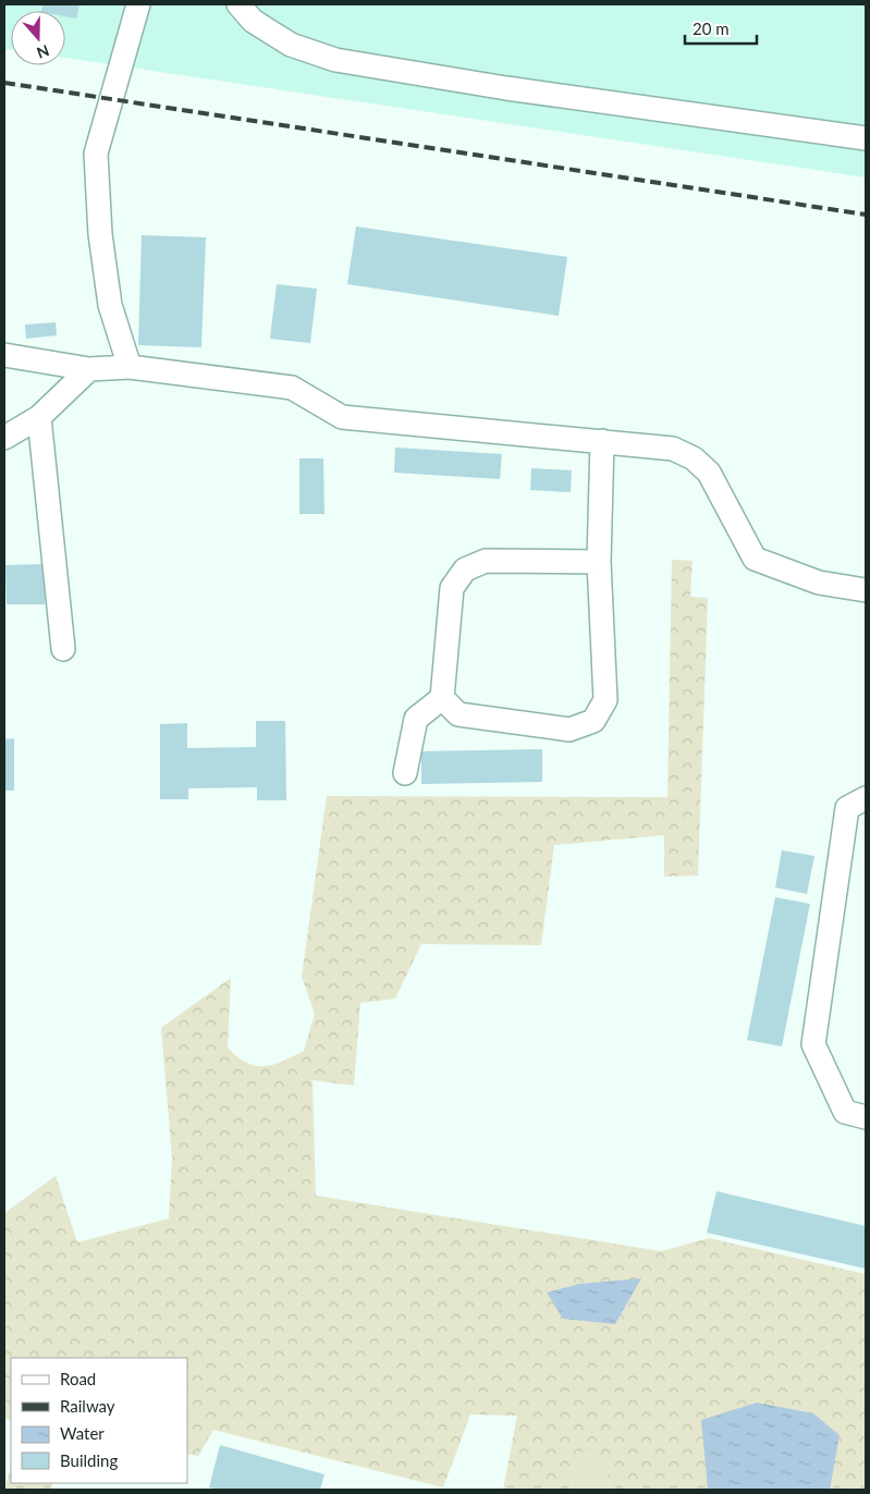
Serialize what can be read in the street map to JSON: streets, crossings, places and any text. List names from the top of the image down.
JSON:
{
  "legend": [
    "Road",
    "Railway",
    "Water",
    "Building"
  ],
  "scale_bar": "20 m",
  "north": "bottom"
}
